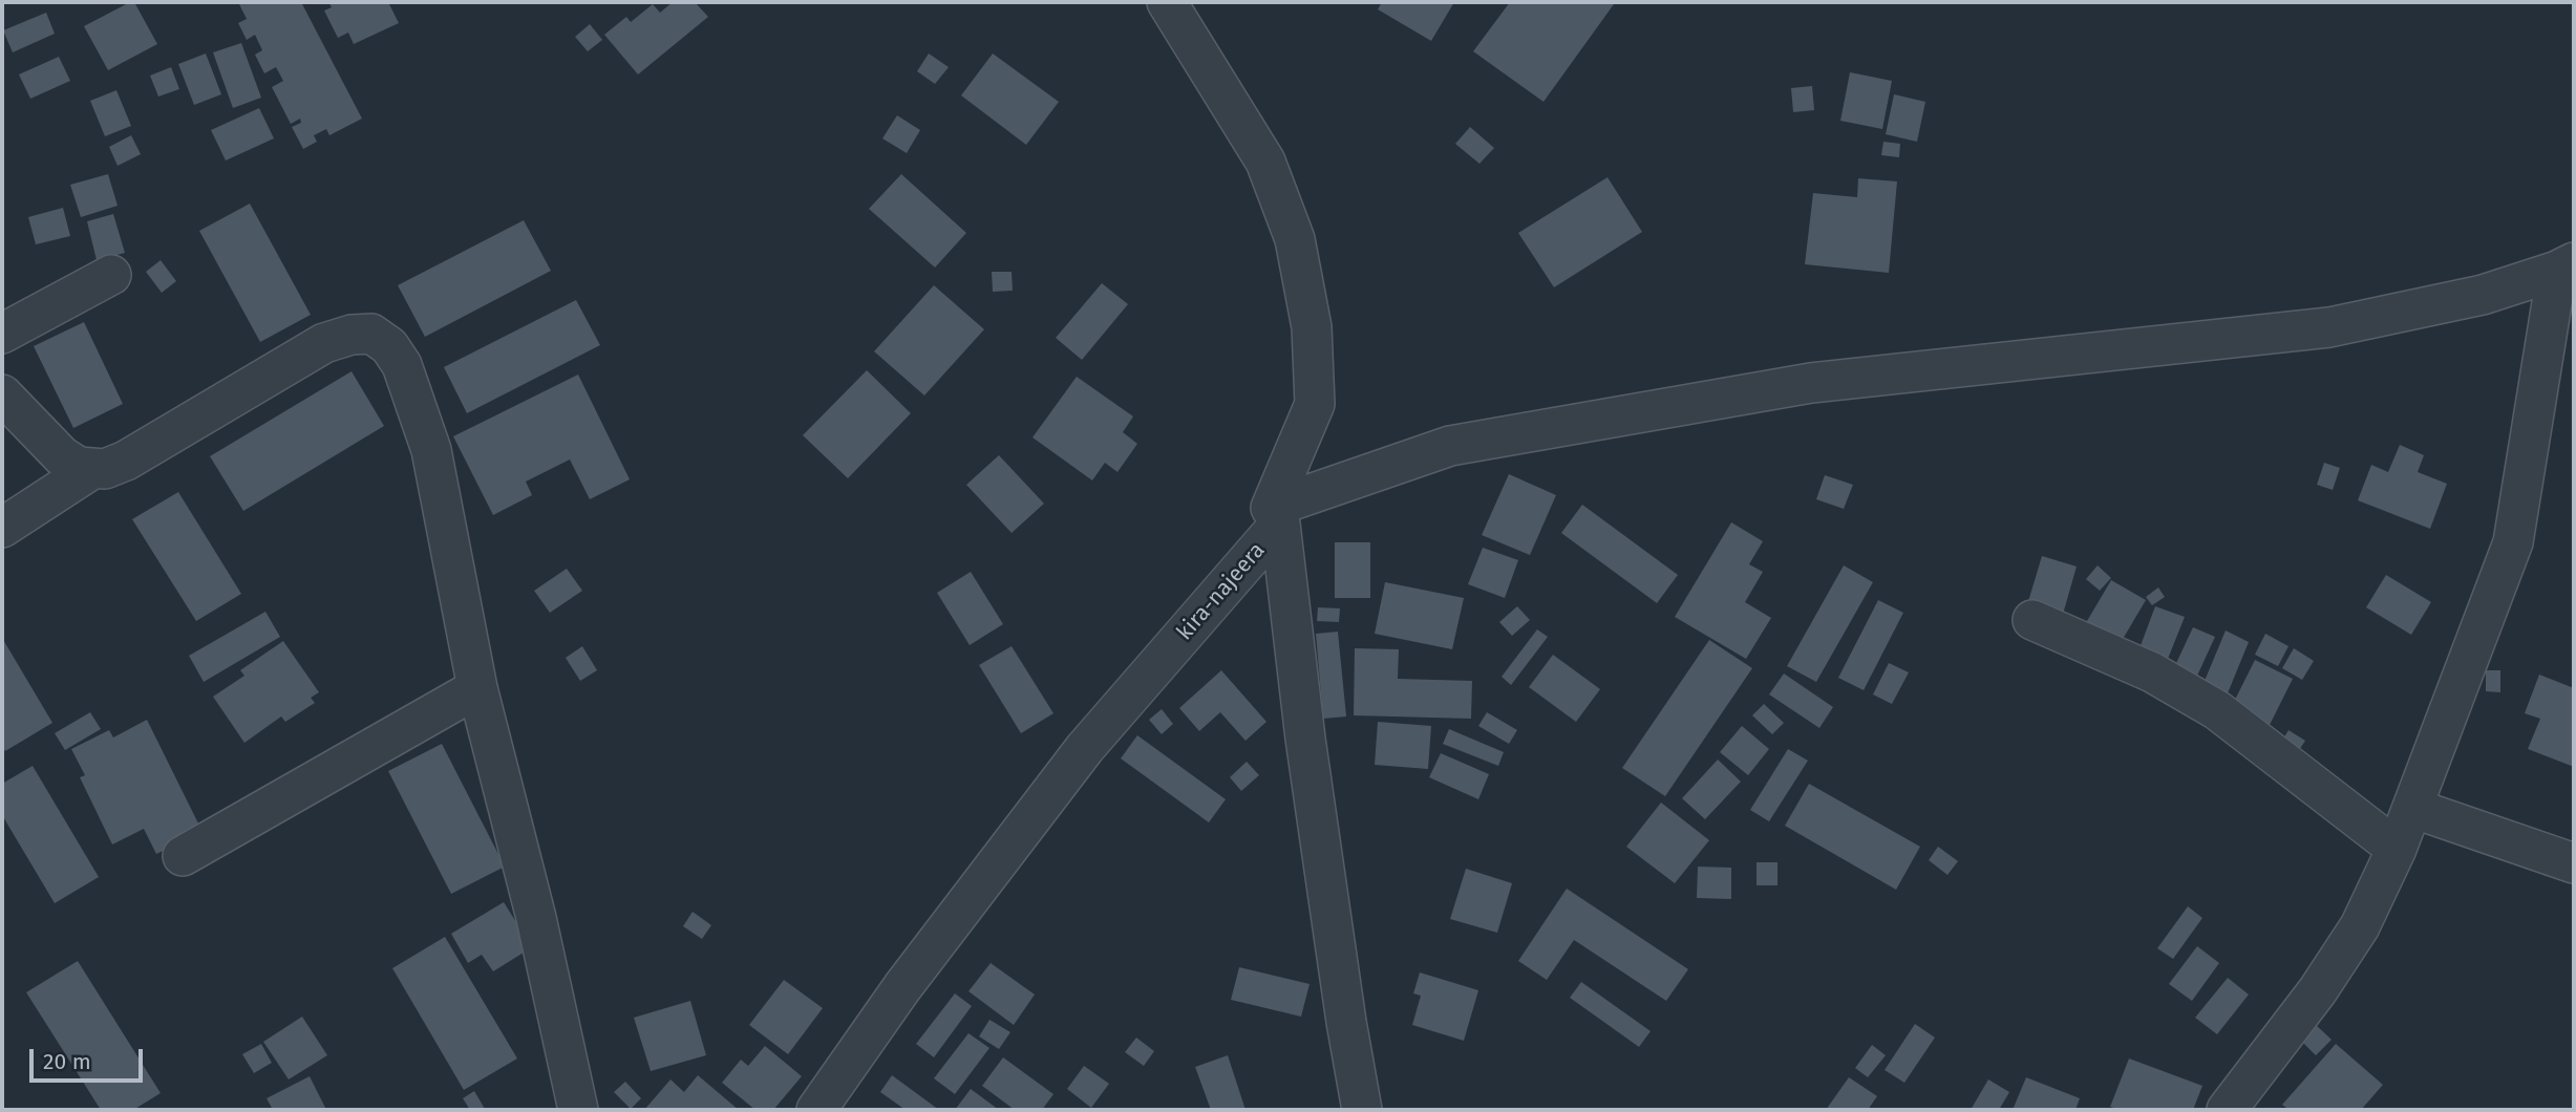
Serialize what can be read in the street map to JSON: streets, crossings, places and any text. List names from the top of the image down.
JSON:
{
  "streets": {
    "street": ["kira-najeera"]
  },
  "scale_bar": "20 m"
}
